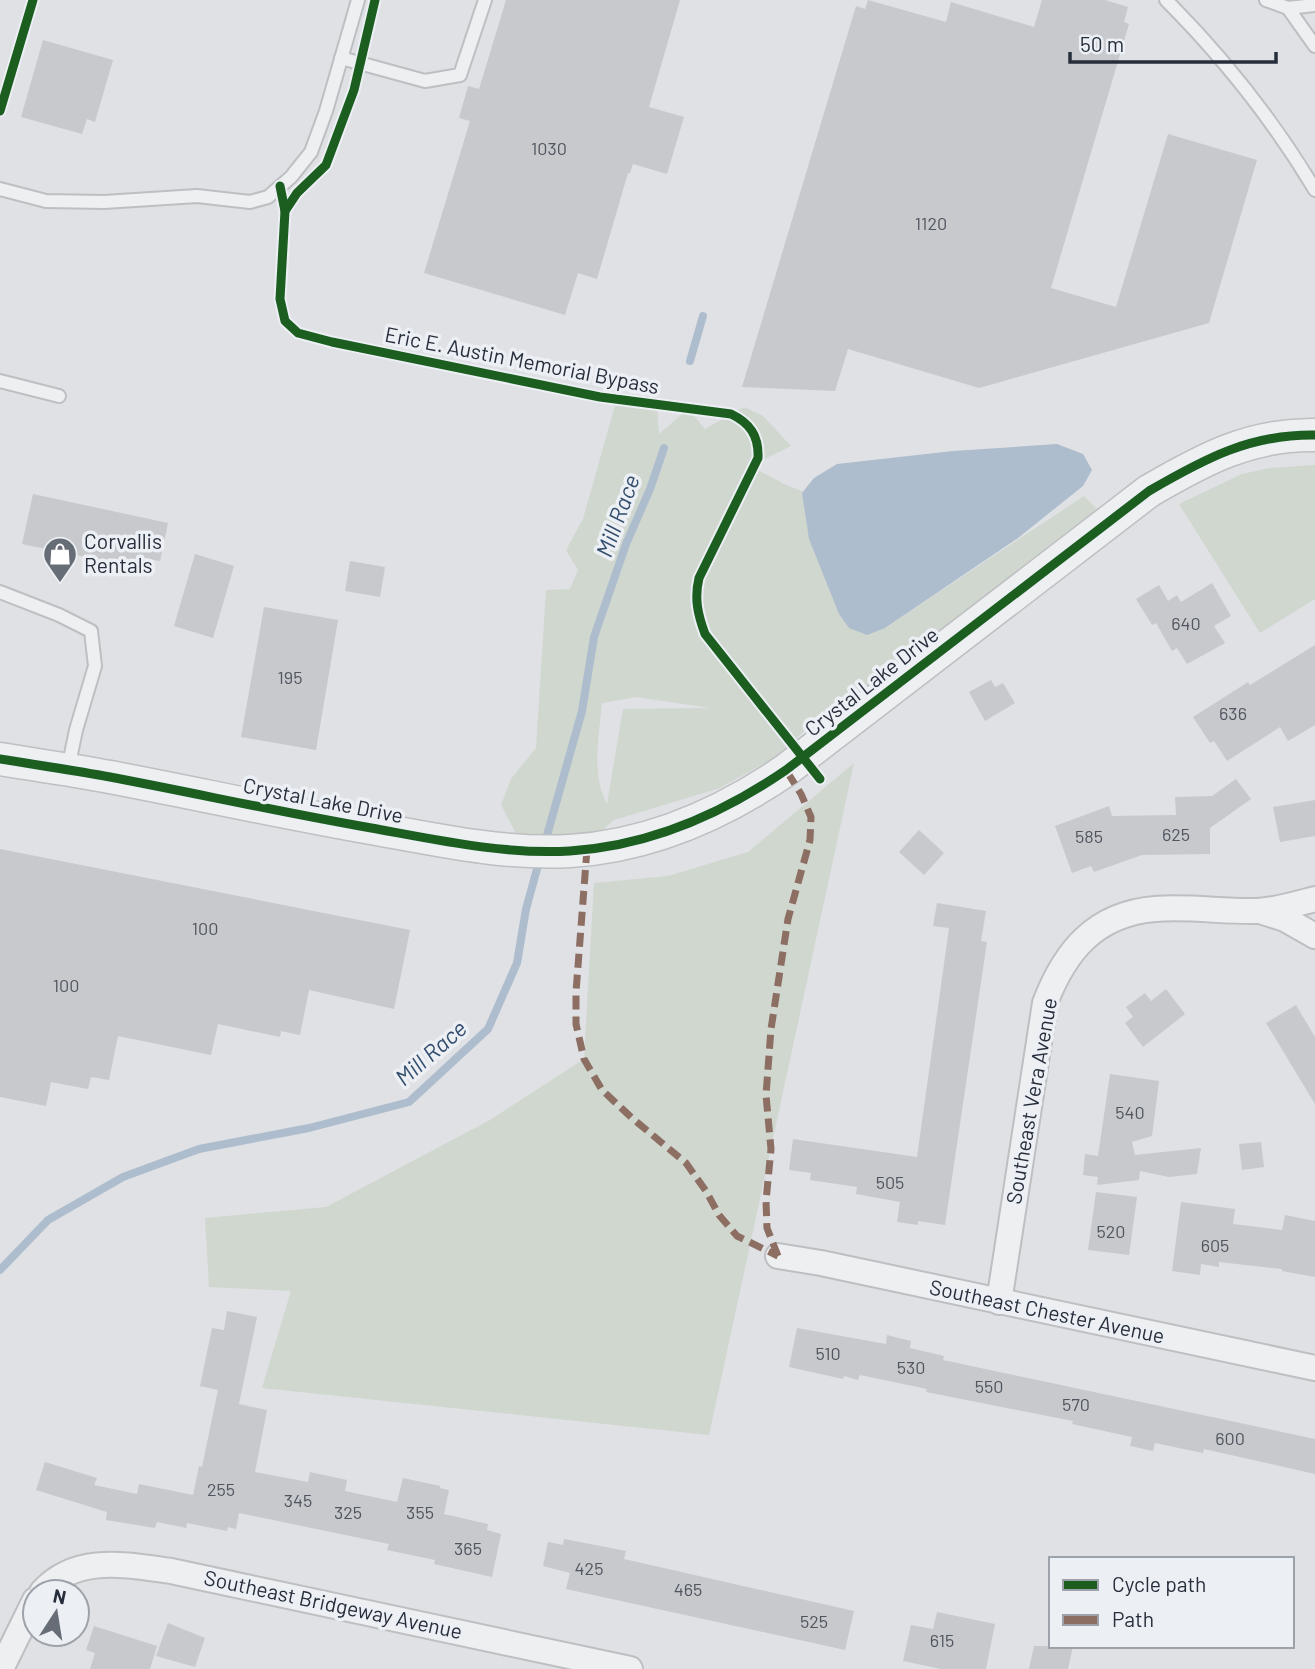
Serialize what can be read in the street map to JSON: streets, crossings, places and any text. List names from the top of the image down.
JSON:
{
  "streets": {
    "street": [
      "Crystal Lake Drive",
      "Southeast Vera Avenue",
      "Southeast Chester Avenue",
      "Southeast Bridgeway Avenue"
    ],
    "cycle path": ["Eric E. Austin Memorial Bypass"]
  },
  "crossings": [
    ["Southeast Vera Avenue", "Southeast Chester Avenue"]
  ],
  "water": ["Mill Race"],
  "places": {
    "shop": ["Corvallis Rentals"]
  },
  "house_numbers": [
    "1030",
    "1120",
    "640",
    "195",
    "636",
    "625",
    "585",
    "100",
    "100",
    "540",
    "505",
    "520",
    "605",
    "510",
    "530",
    "550",
    "570",
    "600",
    "255",
    "345",
    "325",
    "355",
    "365",
    "425",
    "465",
    "525",
    "615"
  ],
  "legend": ["Cycle path", "Path"],
  "scale_bar": "50 m",
  "north": "top"
}
